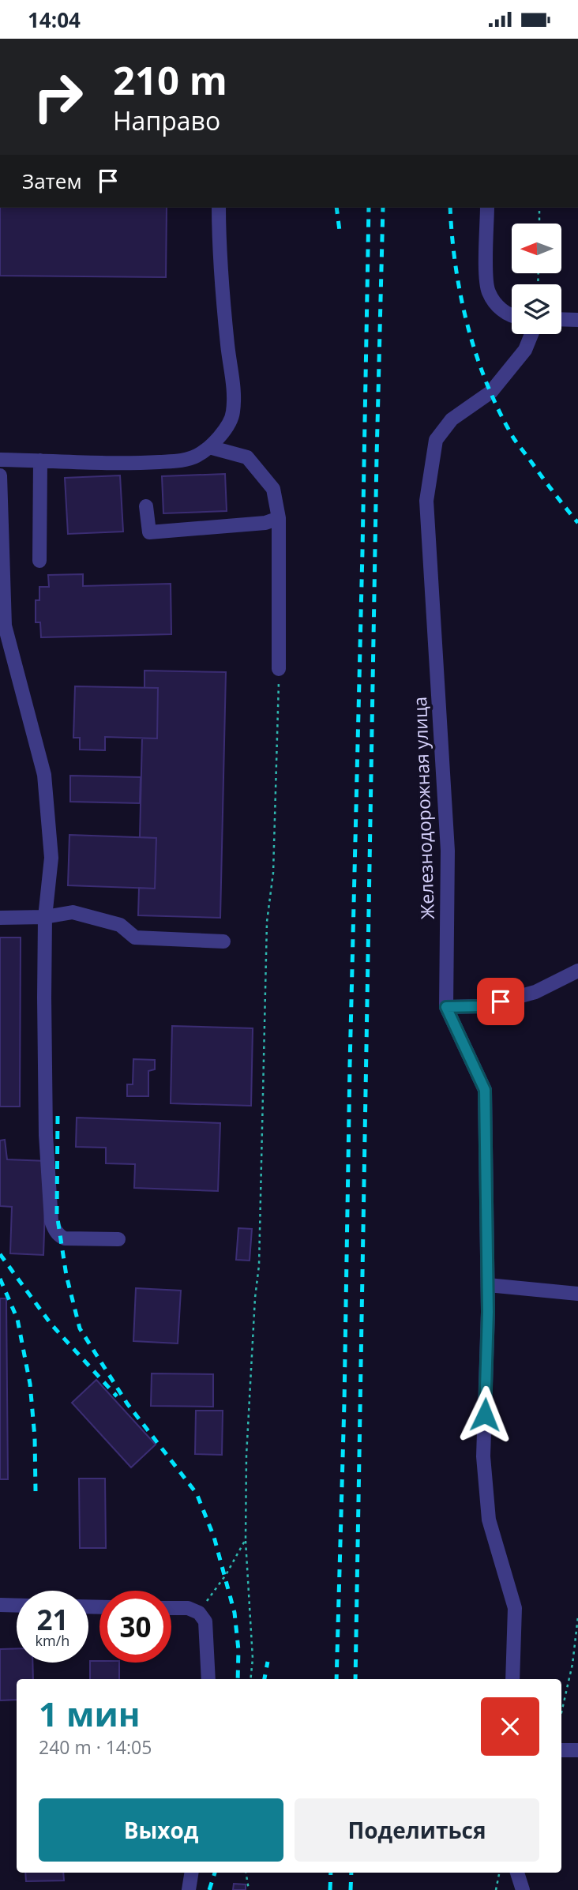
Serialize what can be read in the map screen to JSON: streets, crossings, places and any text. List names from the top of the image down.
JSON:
{
  "streets": {
    "street": ["Железнодорожная улица"]
  },
  "north": "left",
  "page": {
    "status": "14:04",
    "turn": ["210 m", "Направо"],
    "then": "Затем",
    "speed": "21 km/h",
    "limit": "30",
    "heading": ["1 мин", "240 m · 14:05"],
    "buttons": ["Выход", "Поделиться"]
  }
}
